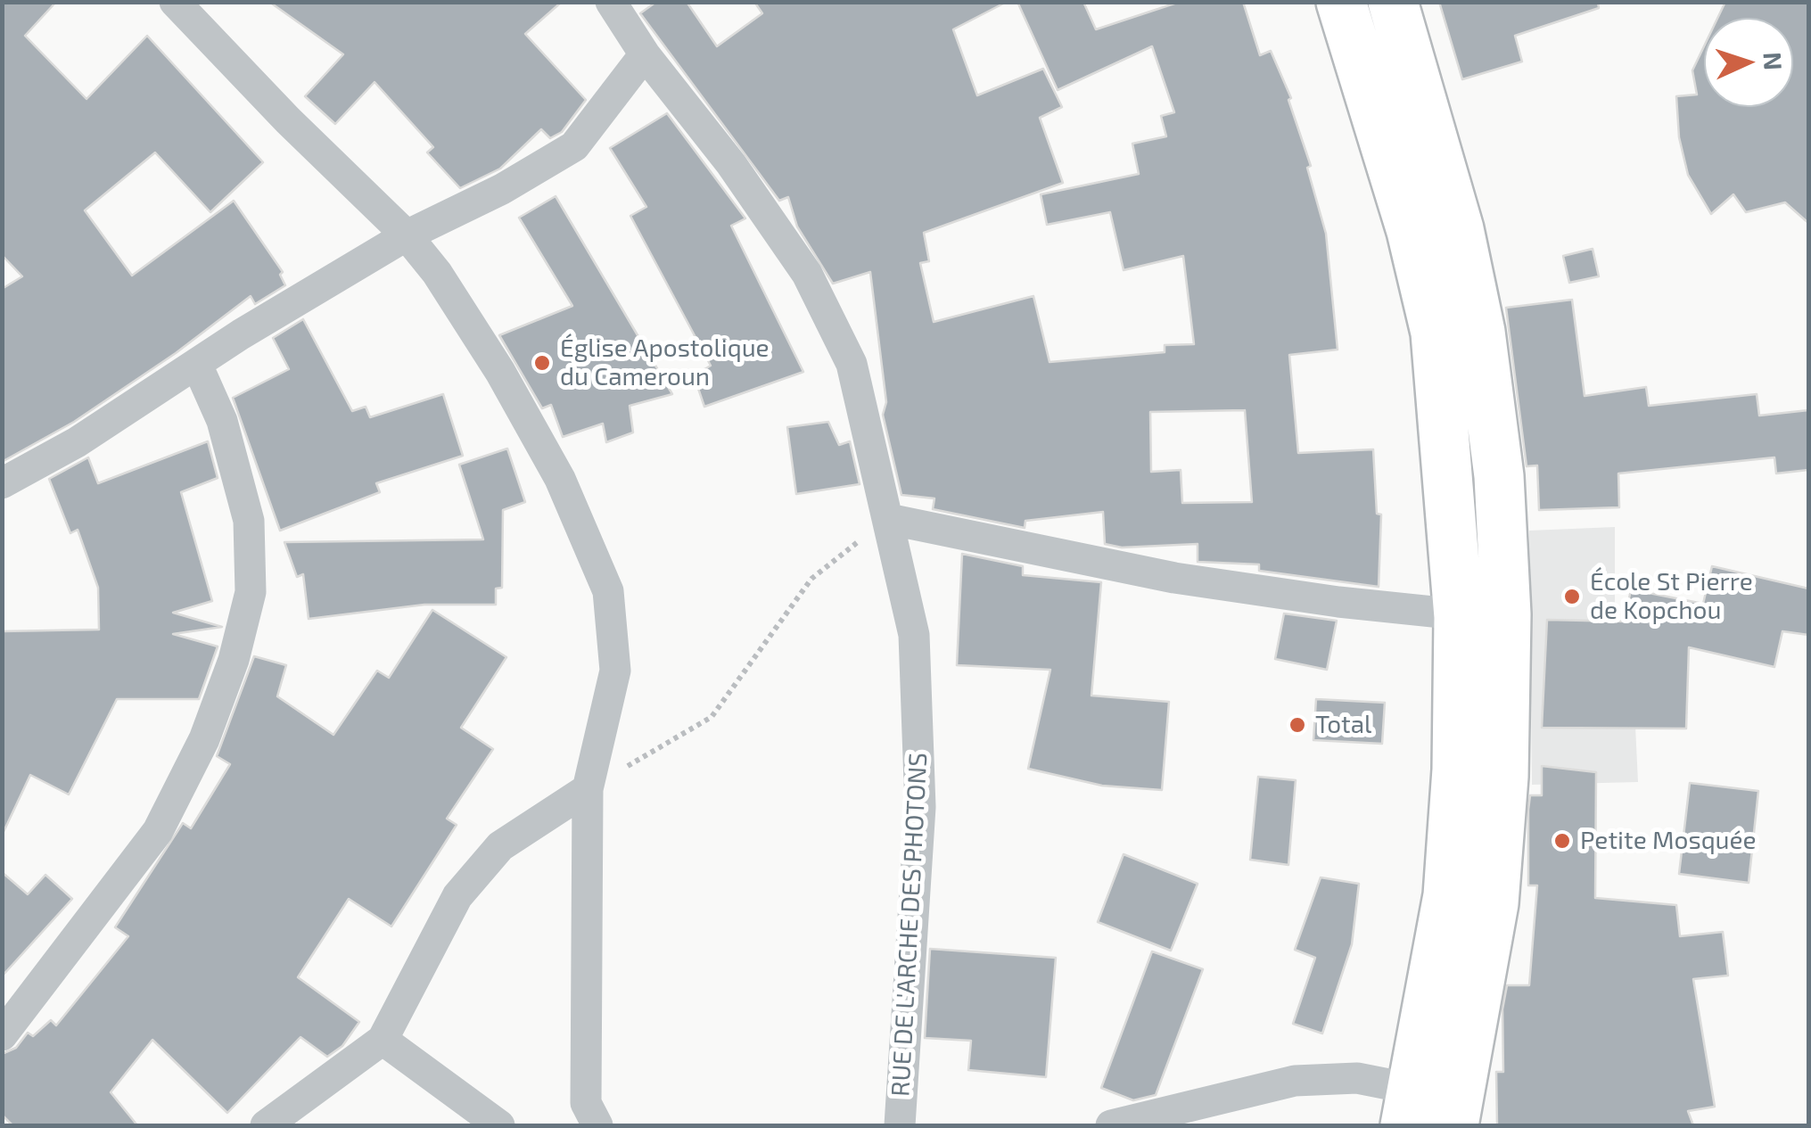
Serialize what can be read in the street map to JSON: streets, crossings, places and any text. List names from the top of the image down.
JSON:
{
  "streets": {
    "street": ["RUE DE L'ARCHE DES PHOTONS"]
  },
  "places": [
    "Église Apostolique du Cameroun",
    "École St Pierre de Kopchou",
    "Total",
    "Petite Mosquée"
  ],
  "north": "right"
}
